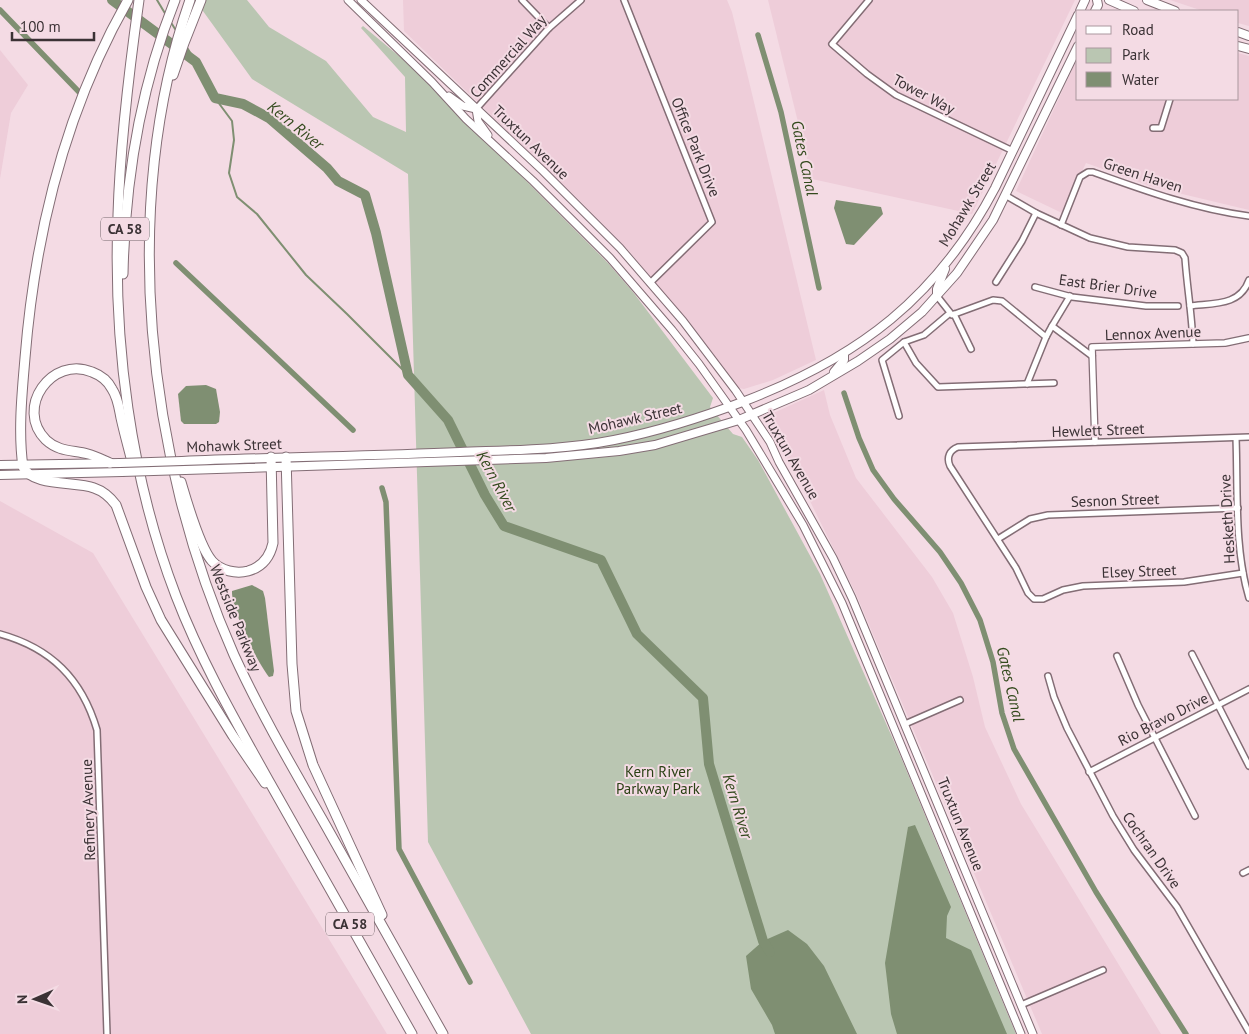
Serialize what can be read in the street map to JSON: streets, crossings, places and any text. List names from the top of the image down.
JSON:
{
  "streets": {
    "highway": ["CA 58", "Westside Parkway"],
    "main road": ["Truxtun Avenue", "Mohawk Street"],
    "street": [
      "Commercial Way",
      "Tower Way",
      "Office Park Drive",
      "Green Haven",
      "East Brier Drive",
      "Lennox Avenue",
      "Hewlett Street",
      "Sesnon Street",
      "Hesketh Drive",
      "Elsey Street",
      "Rio Bravo Drive",
      "Refinery Avenue",
      "Cochran Drive"
    ]
  },
  "crossings": [
    ["Commercial Way", "Truxtun Avenue"],
    ["Tower Way", "Mohawk Street"],
    ["Truxtun Avenue", "Office Park Drive"],
    ["Truxtun Avenue", "Mohawk Street"],
    ["Lennox Avenue", "Hewlett Street"],
    ["Hewlett Street", "Sesnon Street"],
    ["Hewlett Street", "Hesketh Drive"],
    ["Hewlett Street", "Elsey Street"],
    ["Sesnon Street", "Hesketh Drive"],
    ["Sesnon Street", "Elsey Street"],
    ["Hesketh Drive", "Elsey Street"],
    ["Rio Bravo Drive", "Cochran Drive"]
  ],
  "water": ["Kern River", "Gates Canal"],
  "parks": ["Kern River Parkway Park"],
  "legend": ["Road", "Park", "Water"],
  "scale_bar": "100 m",
  "north": "left"
}
